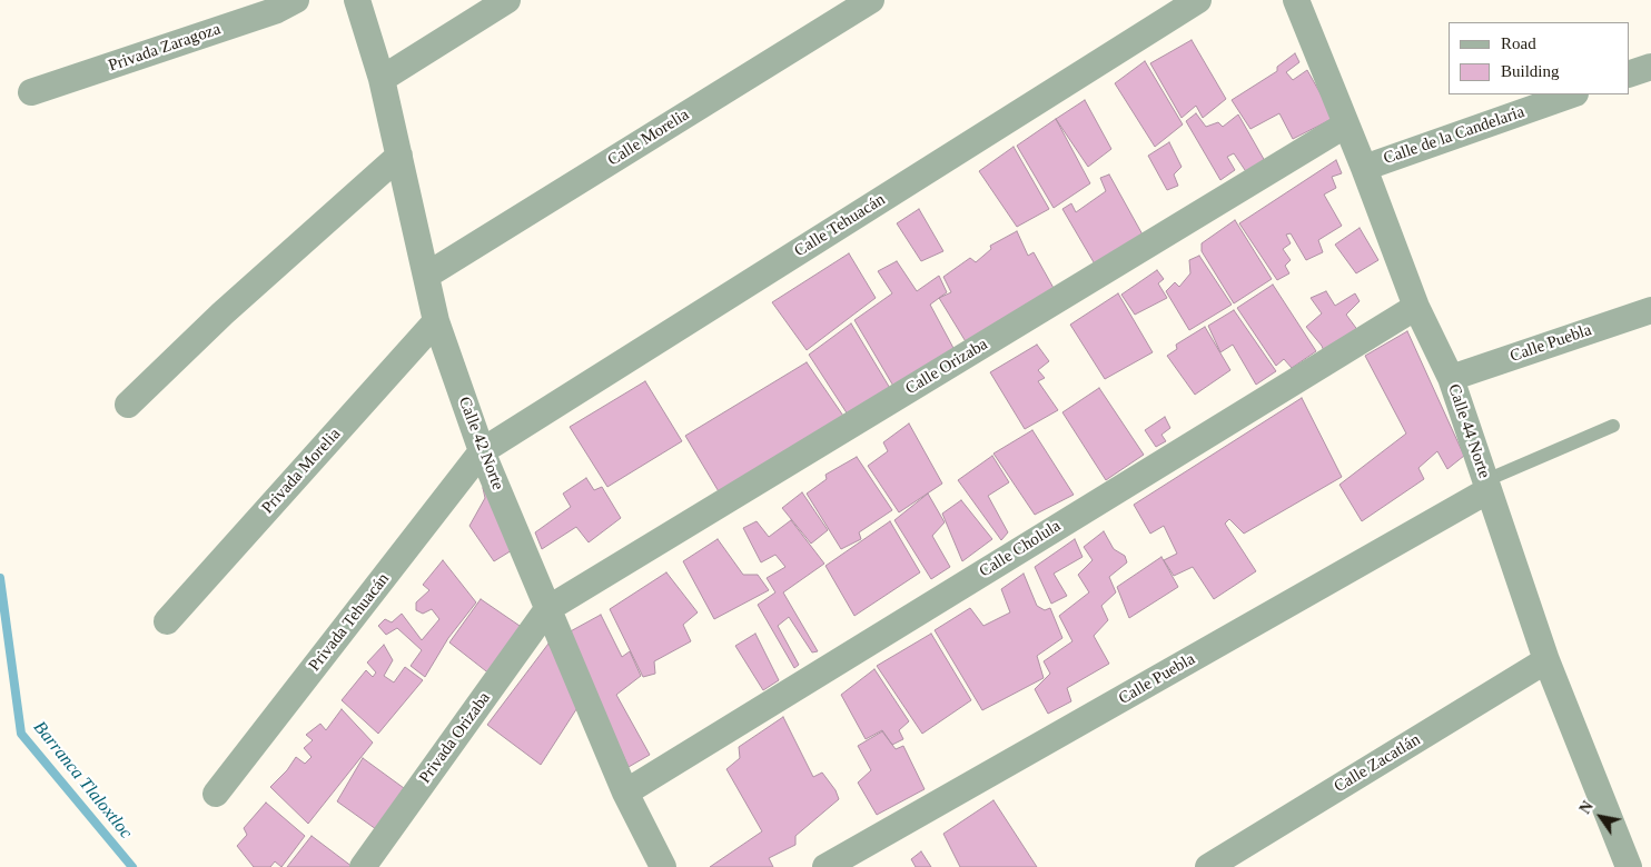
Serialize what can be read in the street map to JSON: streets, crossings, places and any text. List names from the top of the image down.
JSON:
{
  "streets": {
    "street": [
      "Privada Zaragoza",
      "Calle de la Candelaria",
      "Calle Morelia",
      "Calle Tehuacán",
      "Calle Puebla",
      "Calle Orizaba",
      "Calle 44 Norte",
      "Calle 42 Norte",
      "Privada Morelia",
      "Calle Cholula",
      "Privada Tehuacán",
      "Privada Orizaba",
      "Calle Zacatlán"
    ]
  },
  "crossings": [
    ["Calle de la Candelaria", "Calle 44 Norte"],
    ["Calle Morelia", "Calle 42 Norte"],
    ["Calle Tehuacán", "Calle 42 Norte"],
    ["Calle Tehuacán", "Privada Tehuacán"],
    ["Calle Puebla", "Calle 44 Norte"],
    ["Calle Orizaba", "Calle 44 Norte"],
    ["Calle Orizaba", "Calle 42 Norte"],
    ["Calle Orizaba", "Privada Orizaba"],
    ["Calle 44 Norte", "Calle Cholula"],
    ["Calle 44 Norte", "Calle Zacatlán"],
    ["Calle 42 Norte", "Privada Morelia"],
    ["Calle 42 Norte", "Calle Cholula"],
    ["Calle 42 Norte", "Privada Tehuacán"],
    ["Calle 42 Norte", "Privada Orizaba"]
  ],
  "water": ["Barranca Tlaloxtloc"],
  "legend": ["Road", "Building"],
  "north": "top left"
}
